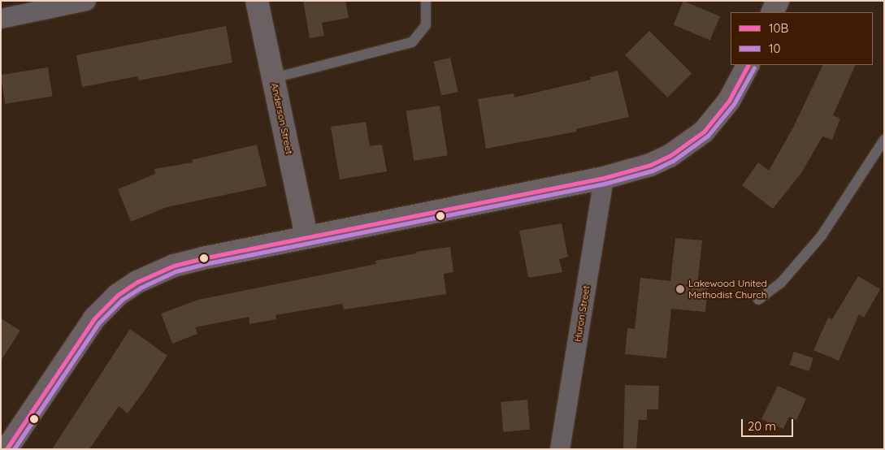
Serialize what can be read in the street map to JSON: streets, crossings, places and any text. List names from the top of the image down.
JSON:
{
  "streets": {
    "street": ["Anderson Street", "Huron Street"]
  },
  "places": ["Lakewood United Methodist Church"],
  "lines": ["transit line 10B", "transit line 10"],
  "legend": ["10B", "10"],
  "scale_bar": "20 m"
}
